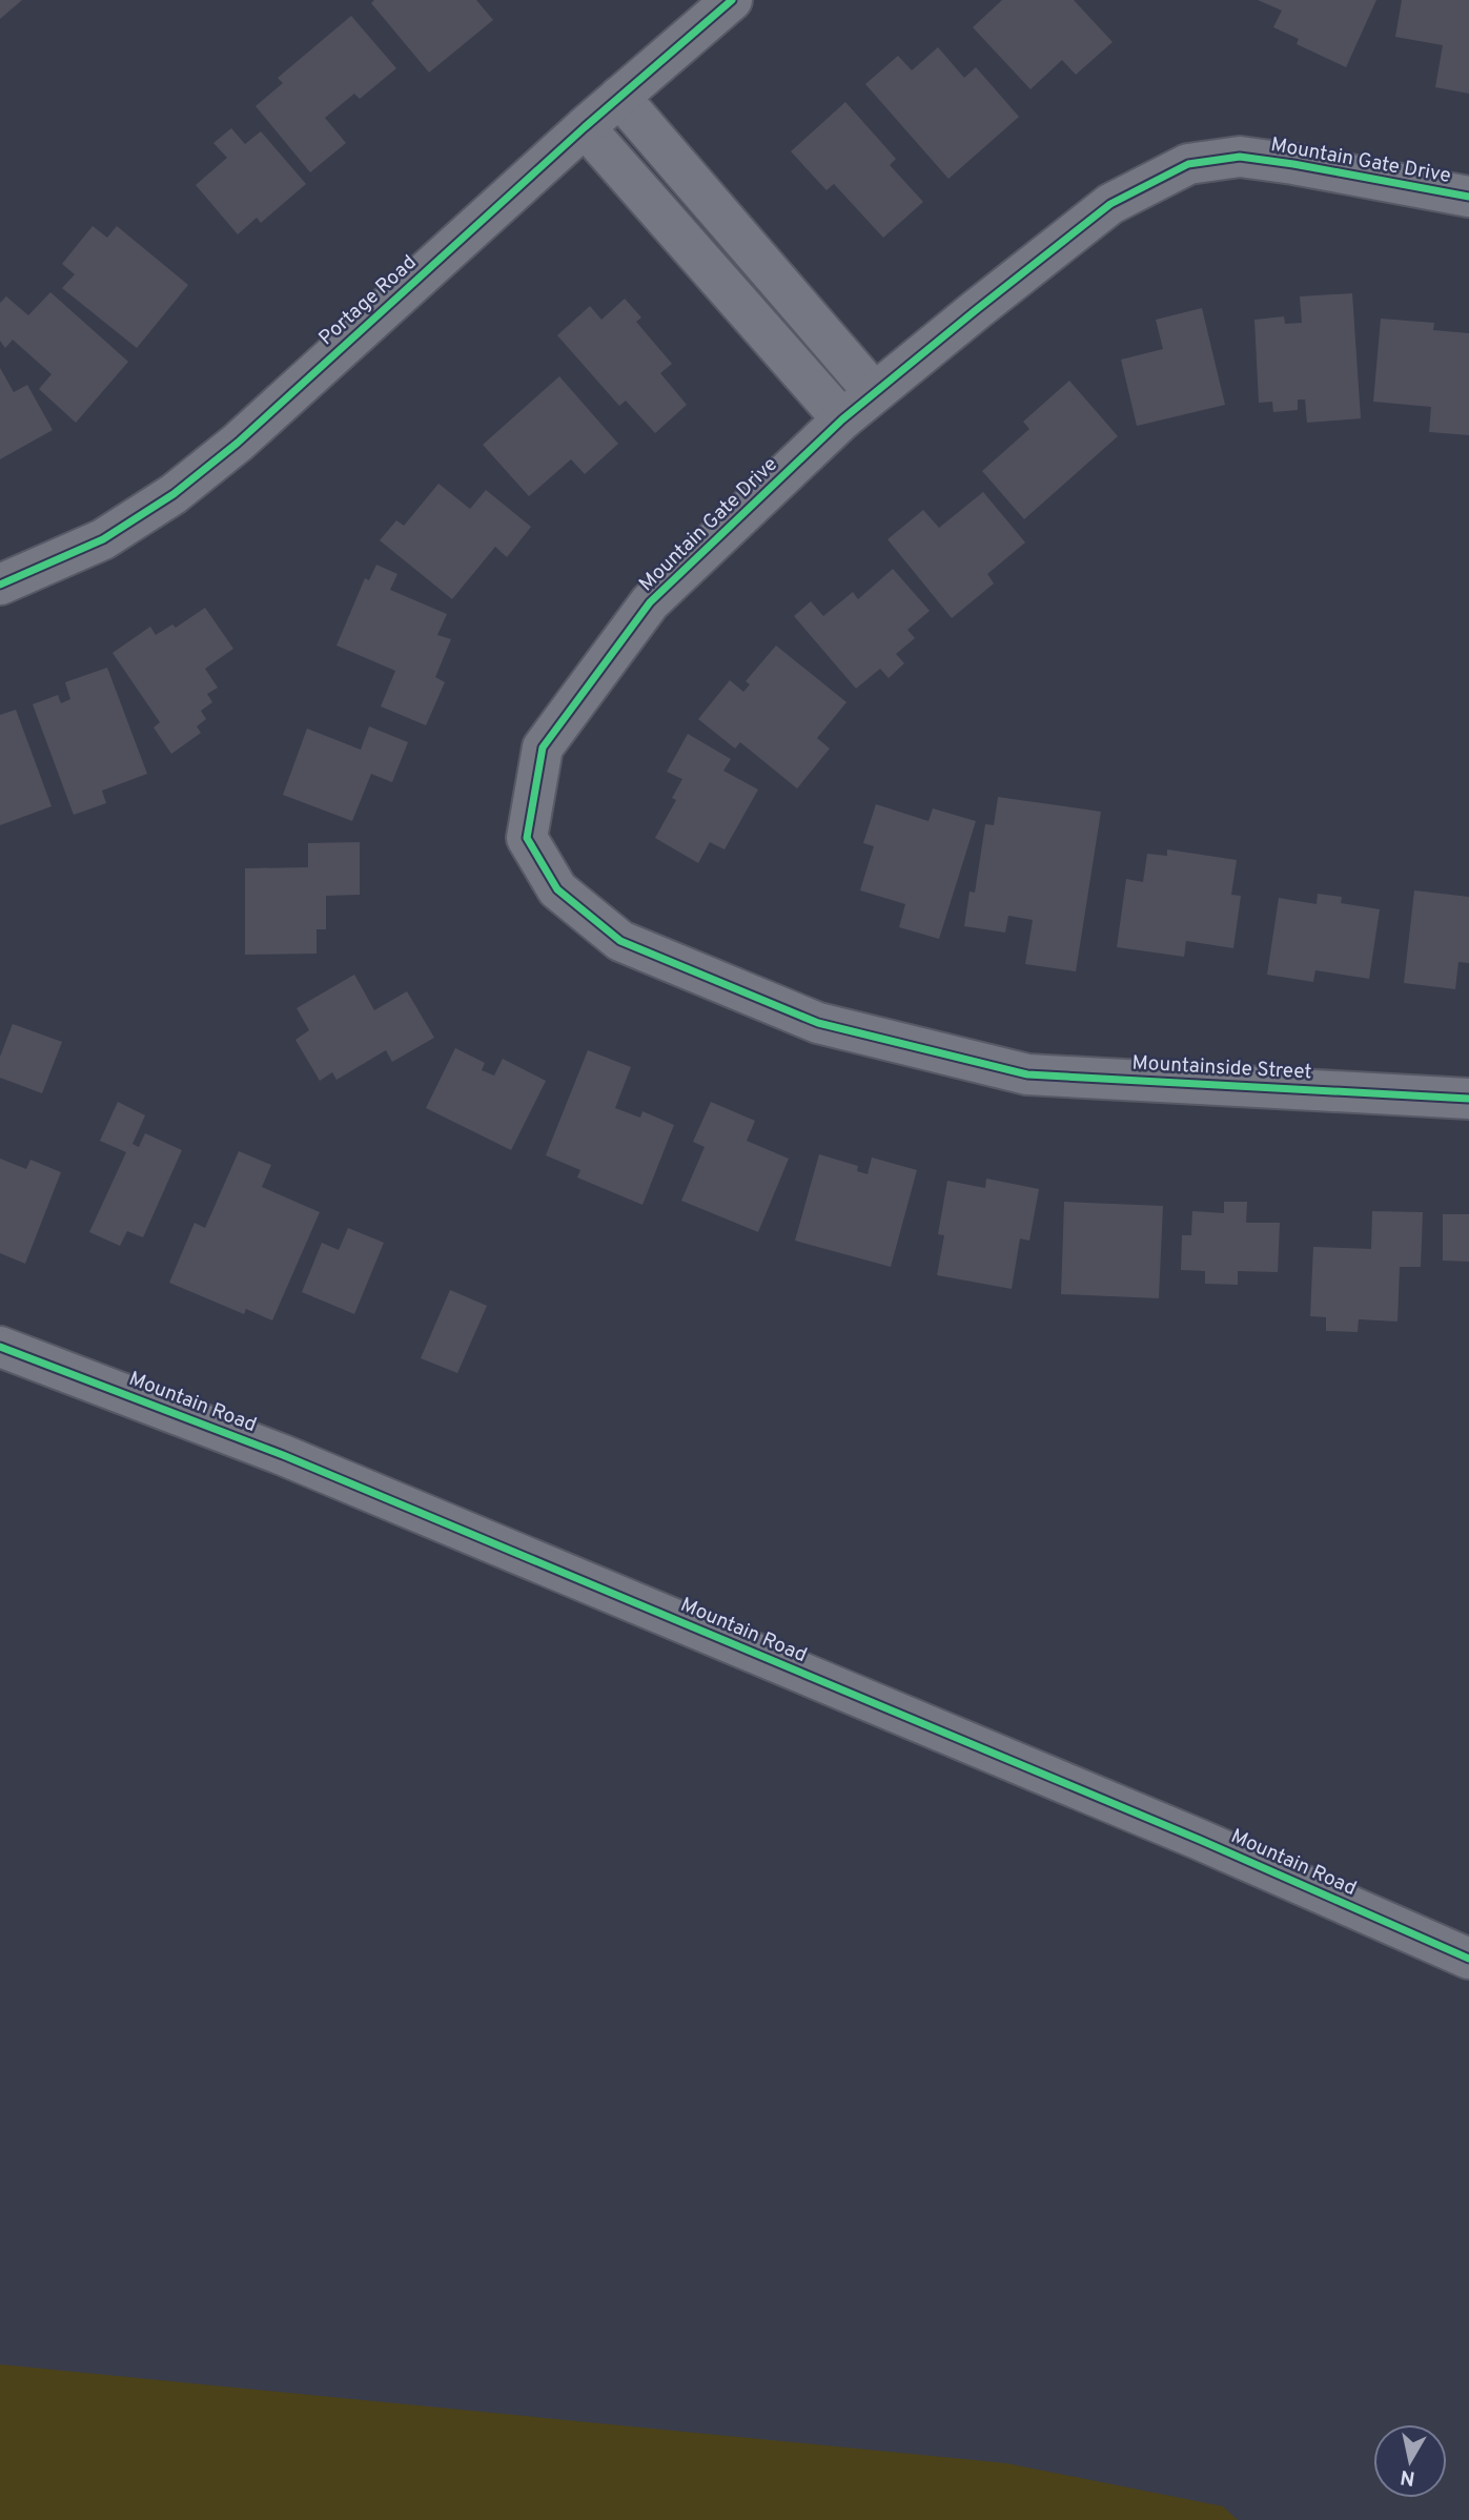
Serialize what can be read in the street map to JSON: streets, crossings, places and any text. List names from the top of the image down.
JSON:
{
  "streets": {
    "street": [
      "Mountain Gate Drive",
      "Portage Road",
      "Mountainside Street",
      "Mountain Road"
    ]
  },
  "crossings": [
    ["Mountain Gate Drive", "Mountainside Street"]
  ],
  "north": "bottom"
}
